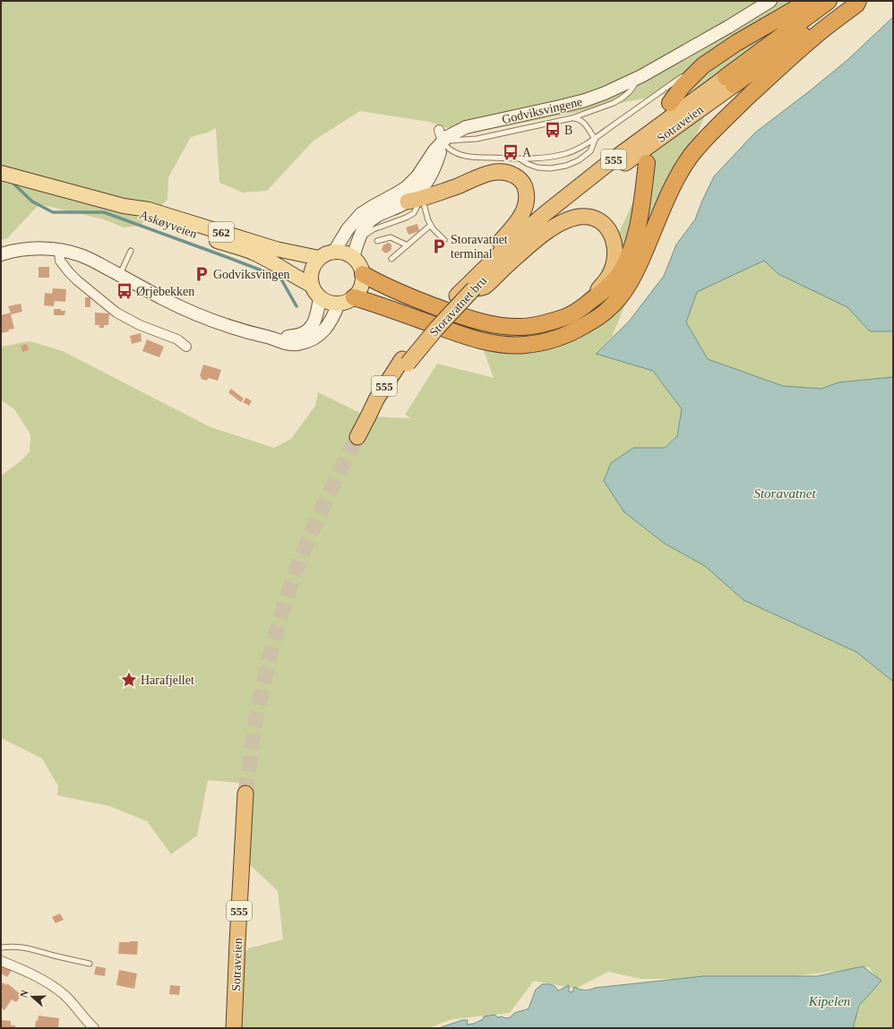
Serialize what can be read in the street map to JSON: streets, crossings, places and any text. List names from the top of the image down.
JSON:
{
  "streets": {
    "highway": ["Sotraveien", "555", "Storavatnet bru"],
    "main road": ["Godviksvingene", "Askøyveien", "562"]
  },
  "crossings": [
    ["Sotraveien", "555"],
    ["Sotraveien", "Storavatnet bru"],
    ["555", "Askøyveien"],
    ["555", "562"],
    ["555", "Storavatnet bru"],
    ["Askøyveien", "562"]
  ],
  "water": ["Storavatnet", "Kipelen"],
  "places": {
    "bus stop": ["B", "A", "Ørjebekken"],
    "parking": ["Storavatnet terminal", "Godviksvingen"],
    "place": ["Harafjellet"]
  },
  "north": "left"
}
